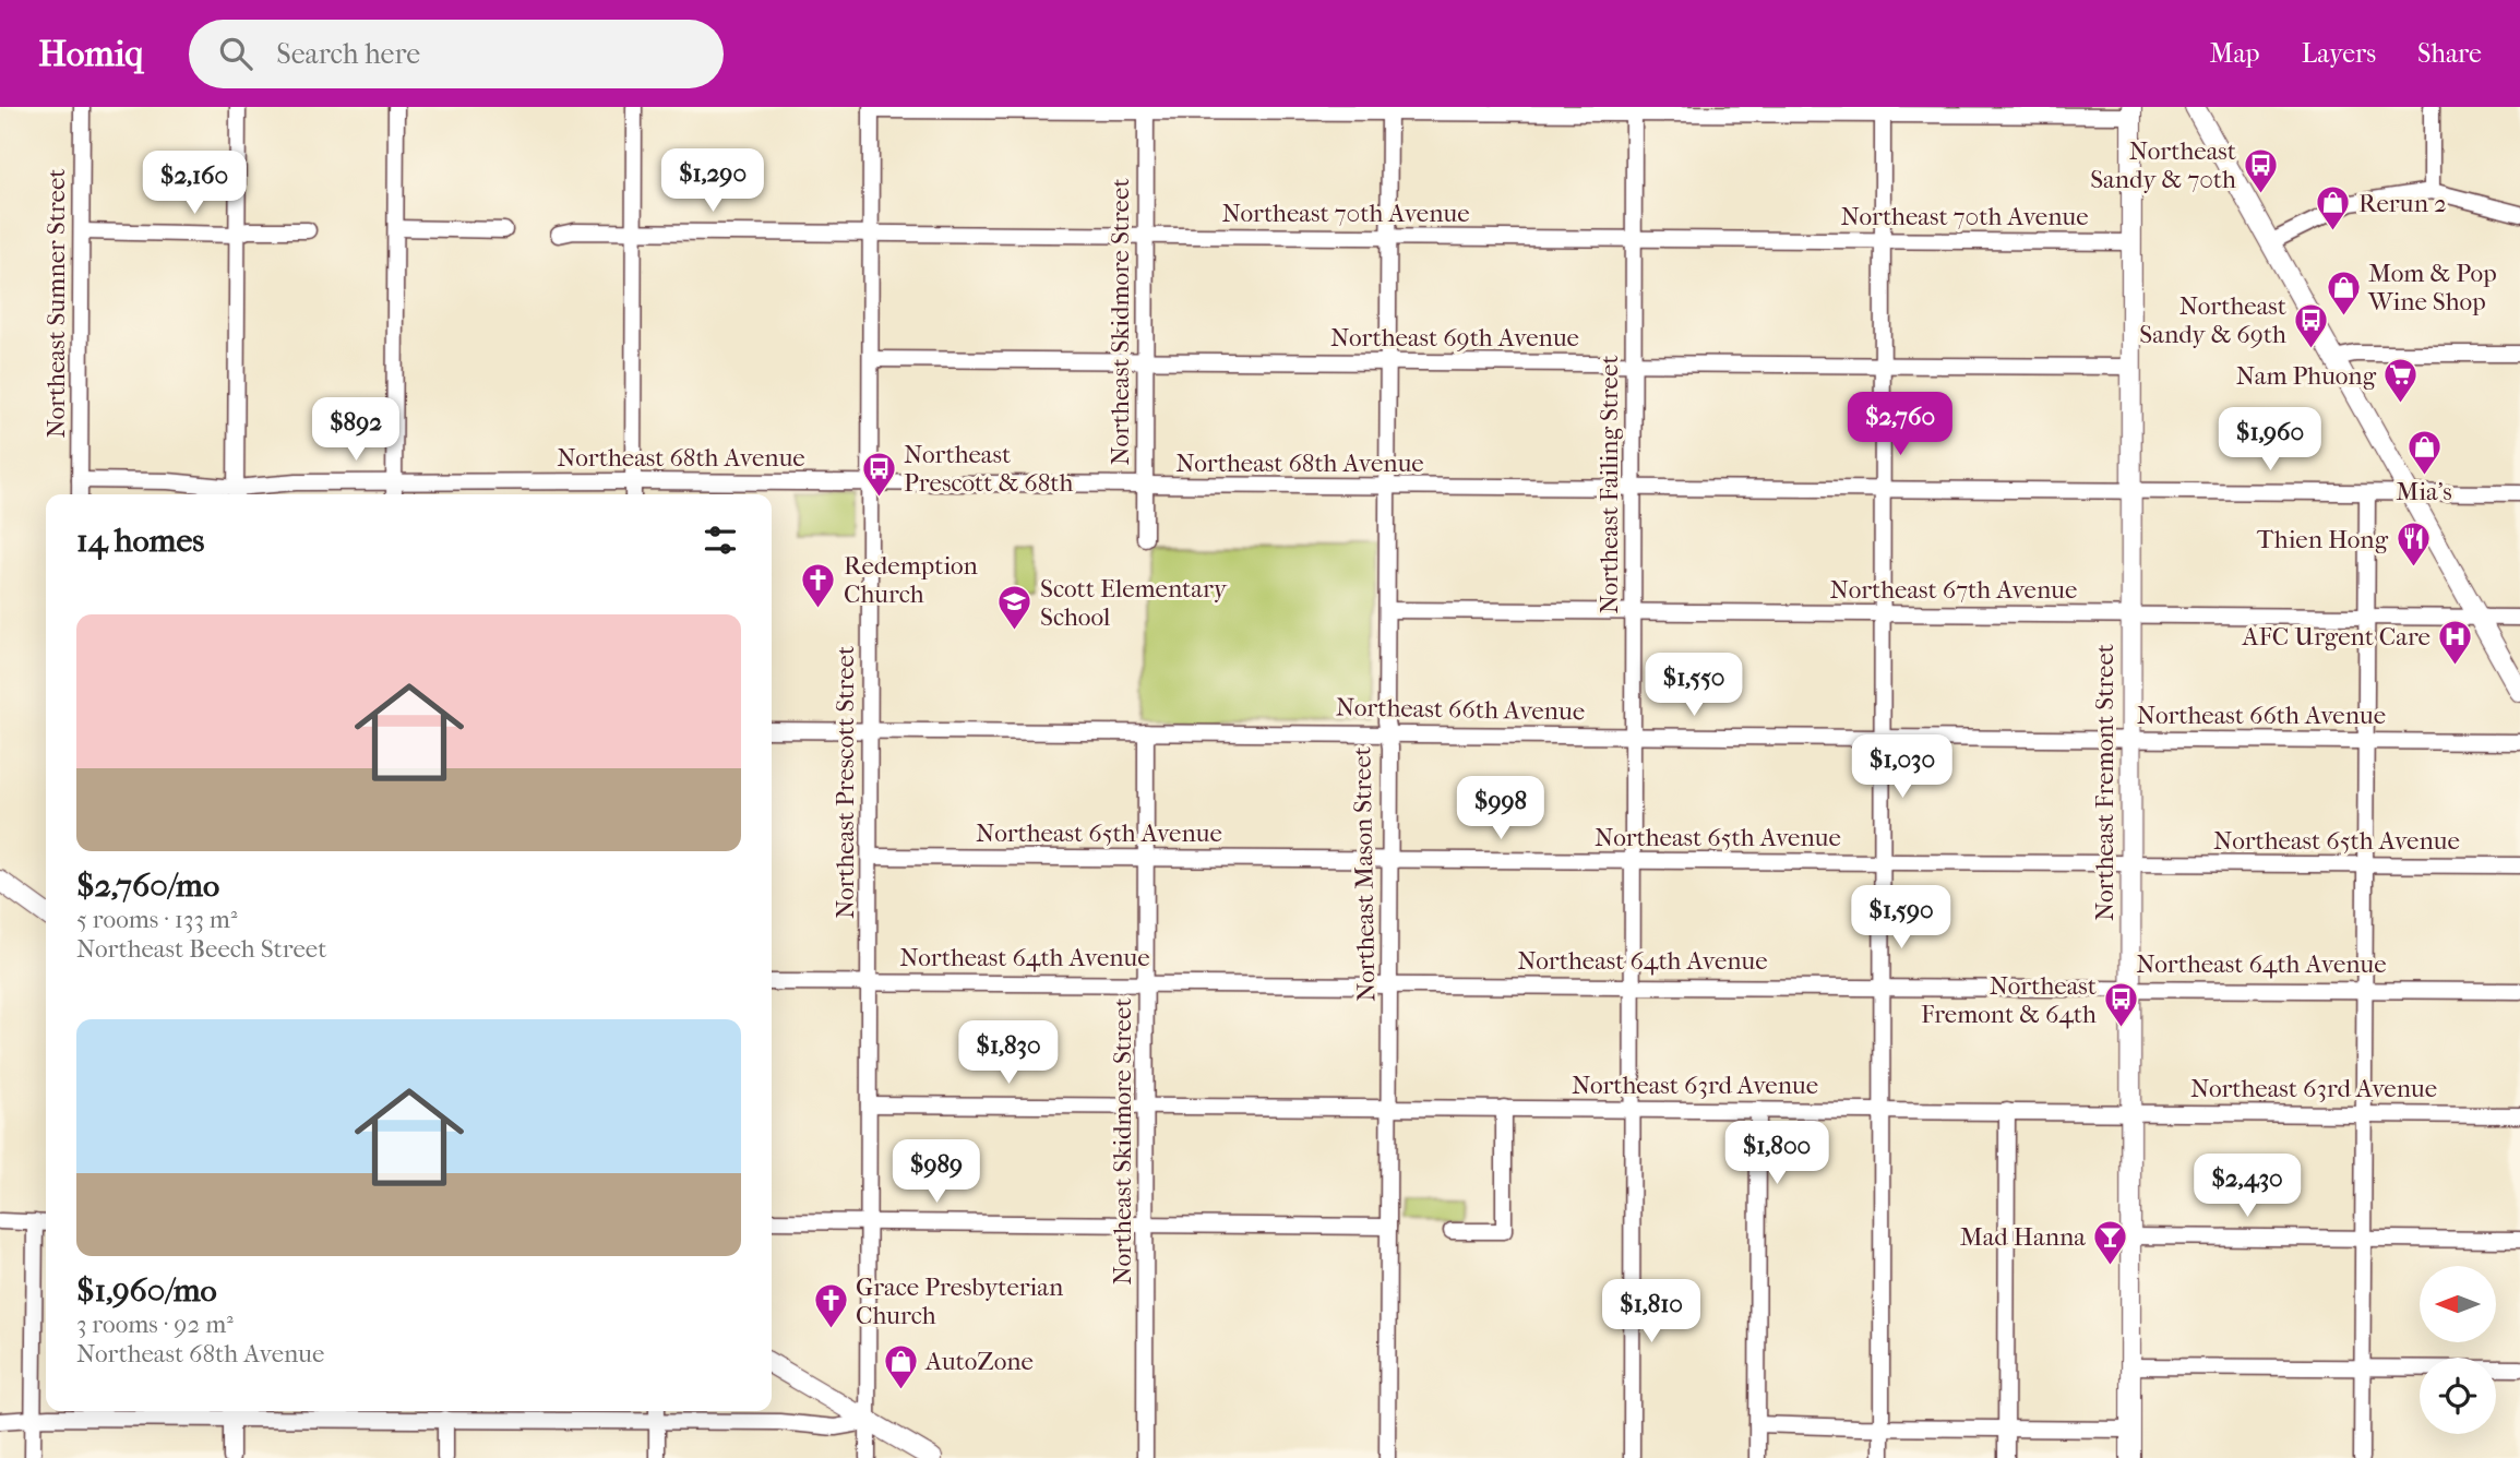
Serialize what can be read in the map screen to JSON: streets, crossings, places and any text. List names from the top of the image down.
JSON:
{
  "streets": {
    "main road": ["Northeast Fremont Street"],
    "street": [
      "Northeast 70th Avenue",
      "Northeast Sumner Street",
      "Northeast Skidmore Street",
      "Northeast 69th Avenue",
      "Northeast 68th Avenue",
      "Northeast Failing Street",
      "Northeast 67th Avenue",
      "Northeast 66th Avenue",
      "Northeast Prescott Street",
      "Northeast 65th Avenue",
      "Northeast Mason Street",
      "Northeast 64th Avenue",
      "Northeast 63rd Avenue"
    ]
  },
  "crossings": [
    ["Northeast 70th Avenue", "Northeast Skidmore Street"],
    ["Northeast 70th Avenue", "Northeast Failing Street"],
    ["Northeast 70th Avenue", "Northeast Prescott Street"],
    ["Northeast 70th Avenue", "Northeast Fremont Street"],
    ["Northeast 70th Avenue", "Northeast Mason Street"],
    ["Northeast Sumner Street", "Northeast 68th Avenue"],
    ["Northeast Skidmore Street", "Northeast 69th Avenue"],
    ["Northeast Skidmore Street", "Northeast 68th Avenue"],
    ["Northeast Skidmore Street", "Northeast 66th Avenue"],
    ["Northeast Skidmore Street", "Northeast 65th Avenue"],
    ["Northeast Skidmore Street", "Northeast 64th Avenue"],
    ["Northeast Skidmore Street", "Northeast 63rd Avenue"],
    ["Northeast 69th Avenue", "Northeast Failing Street"],
    ["Northeast 69th Avenue", "Northeast Prescott Street"],
    ["Northeast 69th Avenue", "Northeast Fremont Street"],
    ["Northeast 69th Avenue", "Northeast Mason Street"],
    ["Northeast 68th Avenue", "Northeast Failing Street"],
    ["Northeast 68th Avenue", "Northeast Prescott Street"],
    ["Northeast 68th Avenue", "Northeast Fremont Street"],
    ["Northeast 68th Avenue", "Northeast Mason Street"],
    ["Northeast Failing Street", "Northeast 67th Avenue"],
    ["Northeast Failing Street", "Northeast 66th Avenue"],
    ["Northeast Failing Street", "Northeast 65th Avenue"],
    ["Northeast Failing Street", "Northeast 64th Avenue"],
    ["Northeast Failing Street", "Northeast 63rd Avenue"],
    ["Northeast 67th Avenue", "Northeast Fremont Street"],
    ["Northeast 67th Avenue", "Northeast Mason Street"],
    ["Northeast 66th Avenue", "Northeast Prescott Street"],
    ["Northeast 66th Avenue", "Northeast Fremont Street"],
    ["Northeast 66th Avenue", "Northeast Mason Street"],
    ["Northeast Prescott Street", "Northeast 65th Avenue"],
    ["Northeast Prescott Street", "Northeast 64th Avenue"],
    ["Northeast Prescott Street", "Northeast 63rd Avenue"],
    ["Northeast Fremont Street", "Northeast 65th Avenue"],
    ["Northeast Fremont Street", "Northeast 64th Avenue"],
    ["Northeast Fremont Street", "Northeast 63rd Avenue"],
    ["Northeast 65th Avenue", "Northeast Mason Street"],
    ["Northeast Mason Street", "Northeast 64th Avenue"],
    ["Northeast Mason Street", "Northeast 63rd Avenue"]
  ],
  "places": {
    "bus stop": [
      "Northeast Sandy & 70th",
      "Northeast Sandy & 69th",
      "Northeast Prescott & 68th",
      "Northeast Fremont & 64th"
    ],
    "shop": [
      "Rerun 2",
      "Mom & Pop Wine Shop",
      "Mia’s",
      "AutoZone"
    ],
    "supermarket": ["Nam Phuong"],
    "restaurant": ["Thien Hong"],
    "church": ["Redemption Church", "Grace Presbyterian Church"],
    "school or university": ["Scott Elementary School"],
    "hospital": ["AFC Urgent Care"],
    "bar": ["Mad Hanna"]
  },
  "north": "left",
  "page": {
    "header": "Homiq",
    "search": "Search here",
    "nav": ["Map", "Layers", "Share"],
    "price": [
      "$1,290",
      "$2,160",
      "$2,760",
      "$892",
      "$1,960",
      "$1,550",
      "$1,030",
      "$998",
      "$1,590",
      "$1,830",
      "$1,800",
      "$989",
      "$2,430",
      "$1,810"
    ],
    "heading": "14 homes",
    "list": [
      {
        "name": "$2,760/mo",
        "note": "5 rooms · 133 m² · Northeast Beech Street"
      },
      {
        "name": "$1,960/mo",
        "note": "3 rooms · 92 m² · Northeast 68th Avenue"
      }
    ]
  }
}
